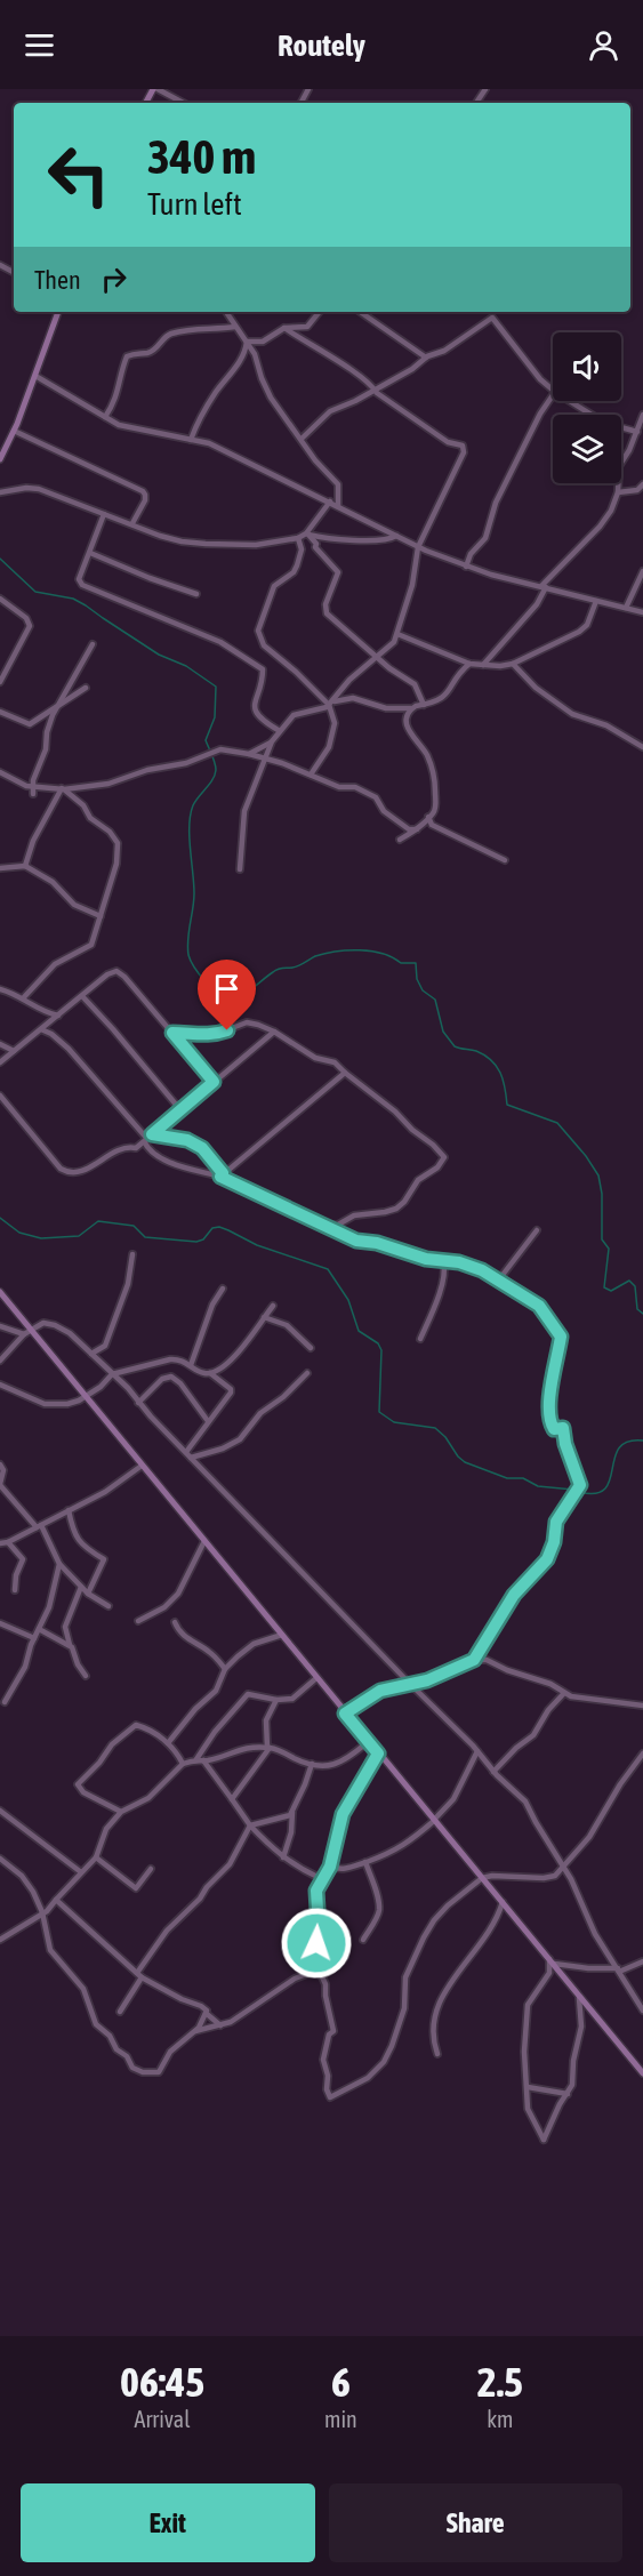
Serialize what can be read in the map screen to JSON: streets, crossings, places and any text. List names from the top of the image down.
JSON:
{
  "page": {
    "header": "Routely",
    "turn": ["340 m", "Turn left"],
    "then": "Then",
    "eta": [
      "06:45",
      "Arrival",
      "6",
      "min",
      "2.5",
      "km"
    ],
    "buttons": ["Exit", "Share"]
  }
}
